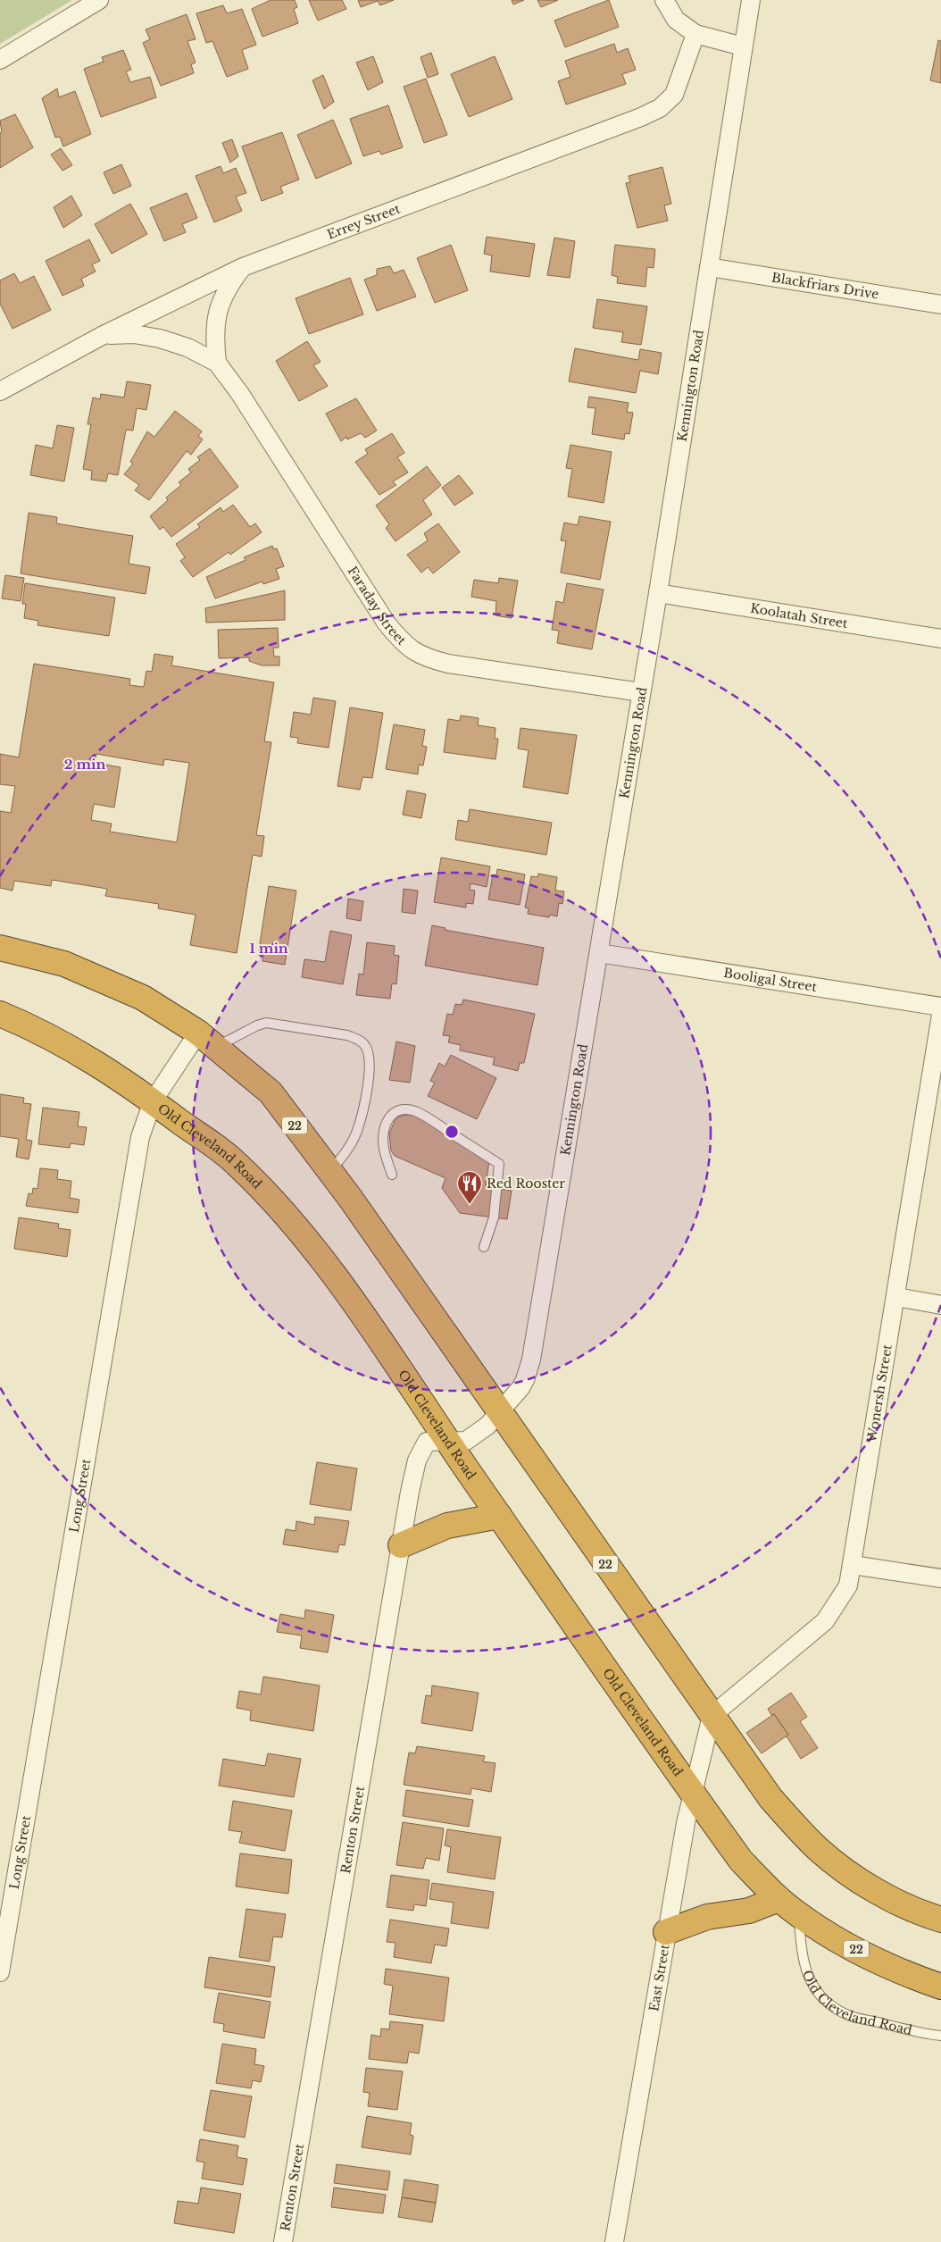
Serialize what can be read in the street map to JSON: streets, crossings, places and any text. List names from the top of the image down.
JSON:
{
  "streets": {
    "highway": ["22", "Old Cleveland Road"],
    "street": [
      "Errey Street",
      "Blackfriars Drive",
      "Kennington Road",
      "Faraday Street",
      "Koolatah Street",
      "Booligal Street",
      "Wonersh Street",
      "Long Street",
      "Renton Street",
      "East Street"
    ]
  },
  "crossings": [
    ["Errey Street", "Faraday Street"],
    ["Blackfriars Drive", "Kennington Road"],
    ["Kennington Road", "Faraday Street"],
    ["Kennington Road", "Koolatah Street"],
    ["Kennington Road", "Booligal Street"],
    ["Kennington Road", "22"],
    ["Kennington Road", "Old Cleveland Road"],
    ["Kennington Road", "Renton Street"],
    ["22", "Wonersh Street"],
    ["22", "Long Street"],
    ["22", "East Street"],
    ["Old Cleveland Road", "Long Street"],
    ["Old Cleveland Road", "Renton Street"],
    ["Old Cleveland Road", "East Street"],
    ["Wonersh Street", "East Street"]
  ],
  "places": {
    "restaurant": ["Red Rooster"]
  },
  "rings": ["2 min", "1 min"]
}
